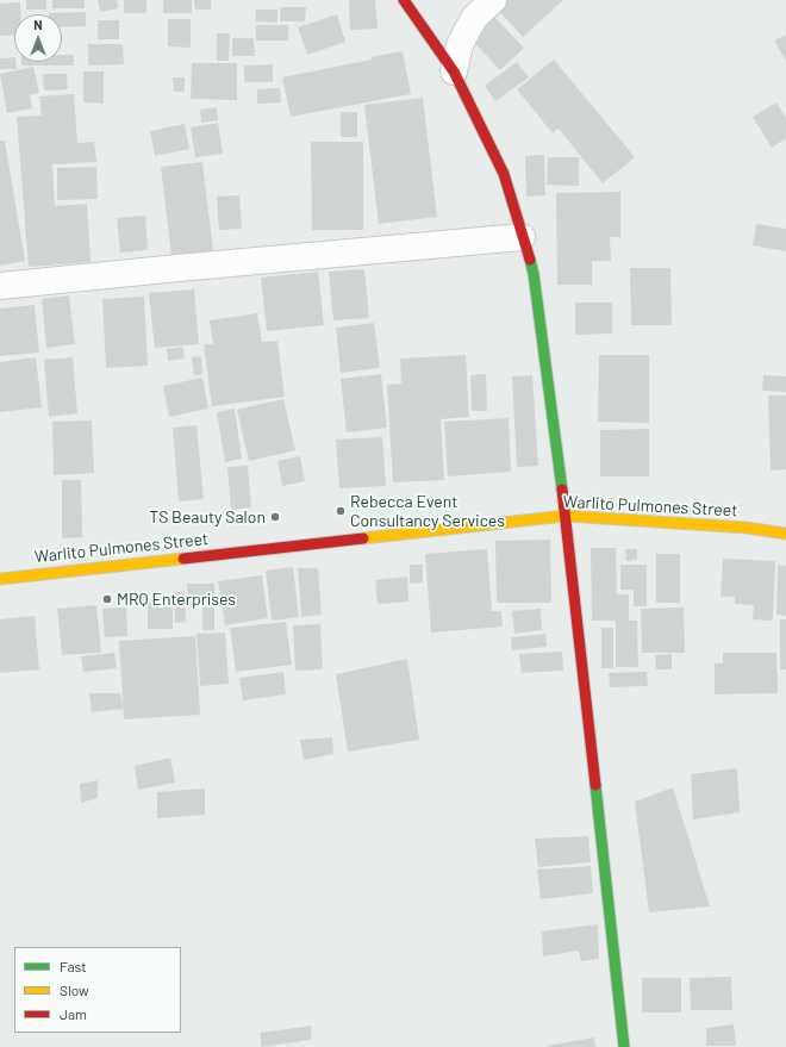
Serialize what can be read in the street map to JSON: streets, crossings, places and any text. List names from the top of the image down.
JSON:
{
  "streets": {
    "street": ["Warlito Pulmones Street"]
  },
  "places": ["Rebecca Event Consultancy Services", "TS Beauty Salon", "MRQ Enterprises"],
  "legend": ["Fast", "Slow", "Jam"],
  "north": "top"
}
